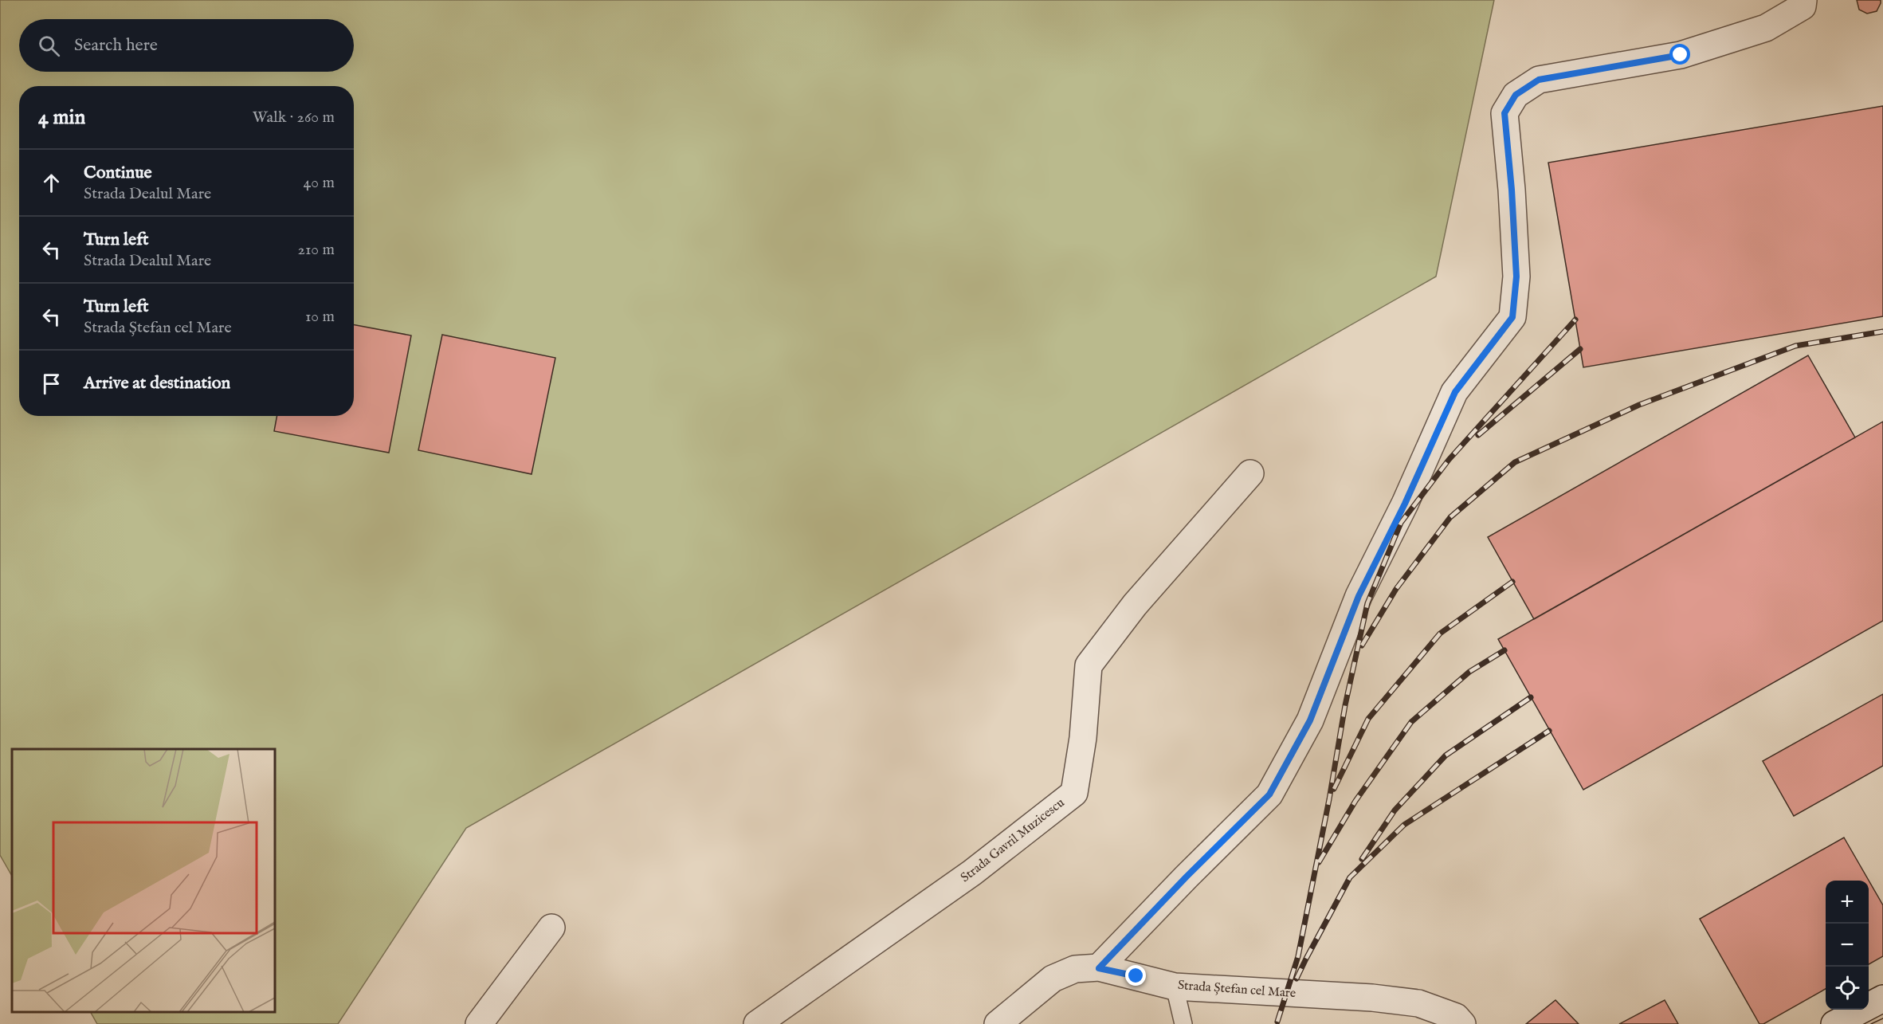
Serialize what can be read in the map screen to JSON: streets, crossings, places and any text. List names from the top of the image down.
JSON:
{
  "streets": {
    "street": ["Strada Gavril Muzicescu", "Strada Ștefan cel Mare"]
  },
  "page": {
    "search": "Search here",
    "heading": ["4 min", "Walk · 260 m"],
    "list": [
      ["Continue", "Strada Dealul Mare", "40 m"],
      ["Turn left", "Strada Dealul Mare", "210 m"],
      ["Turn left", "Strada Ștefan cel Mare", "10 m"],
      "Arrive at destination"
    ],
    "map_buttons": ["+", "−"]
  }
}
